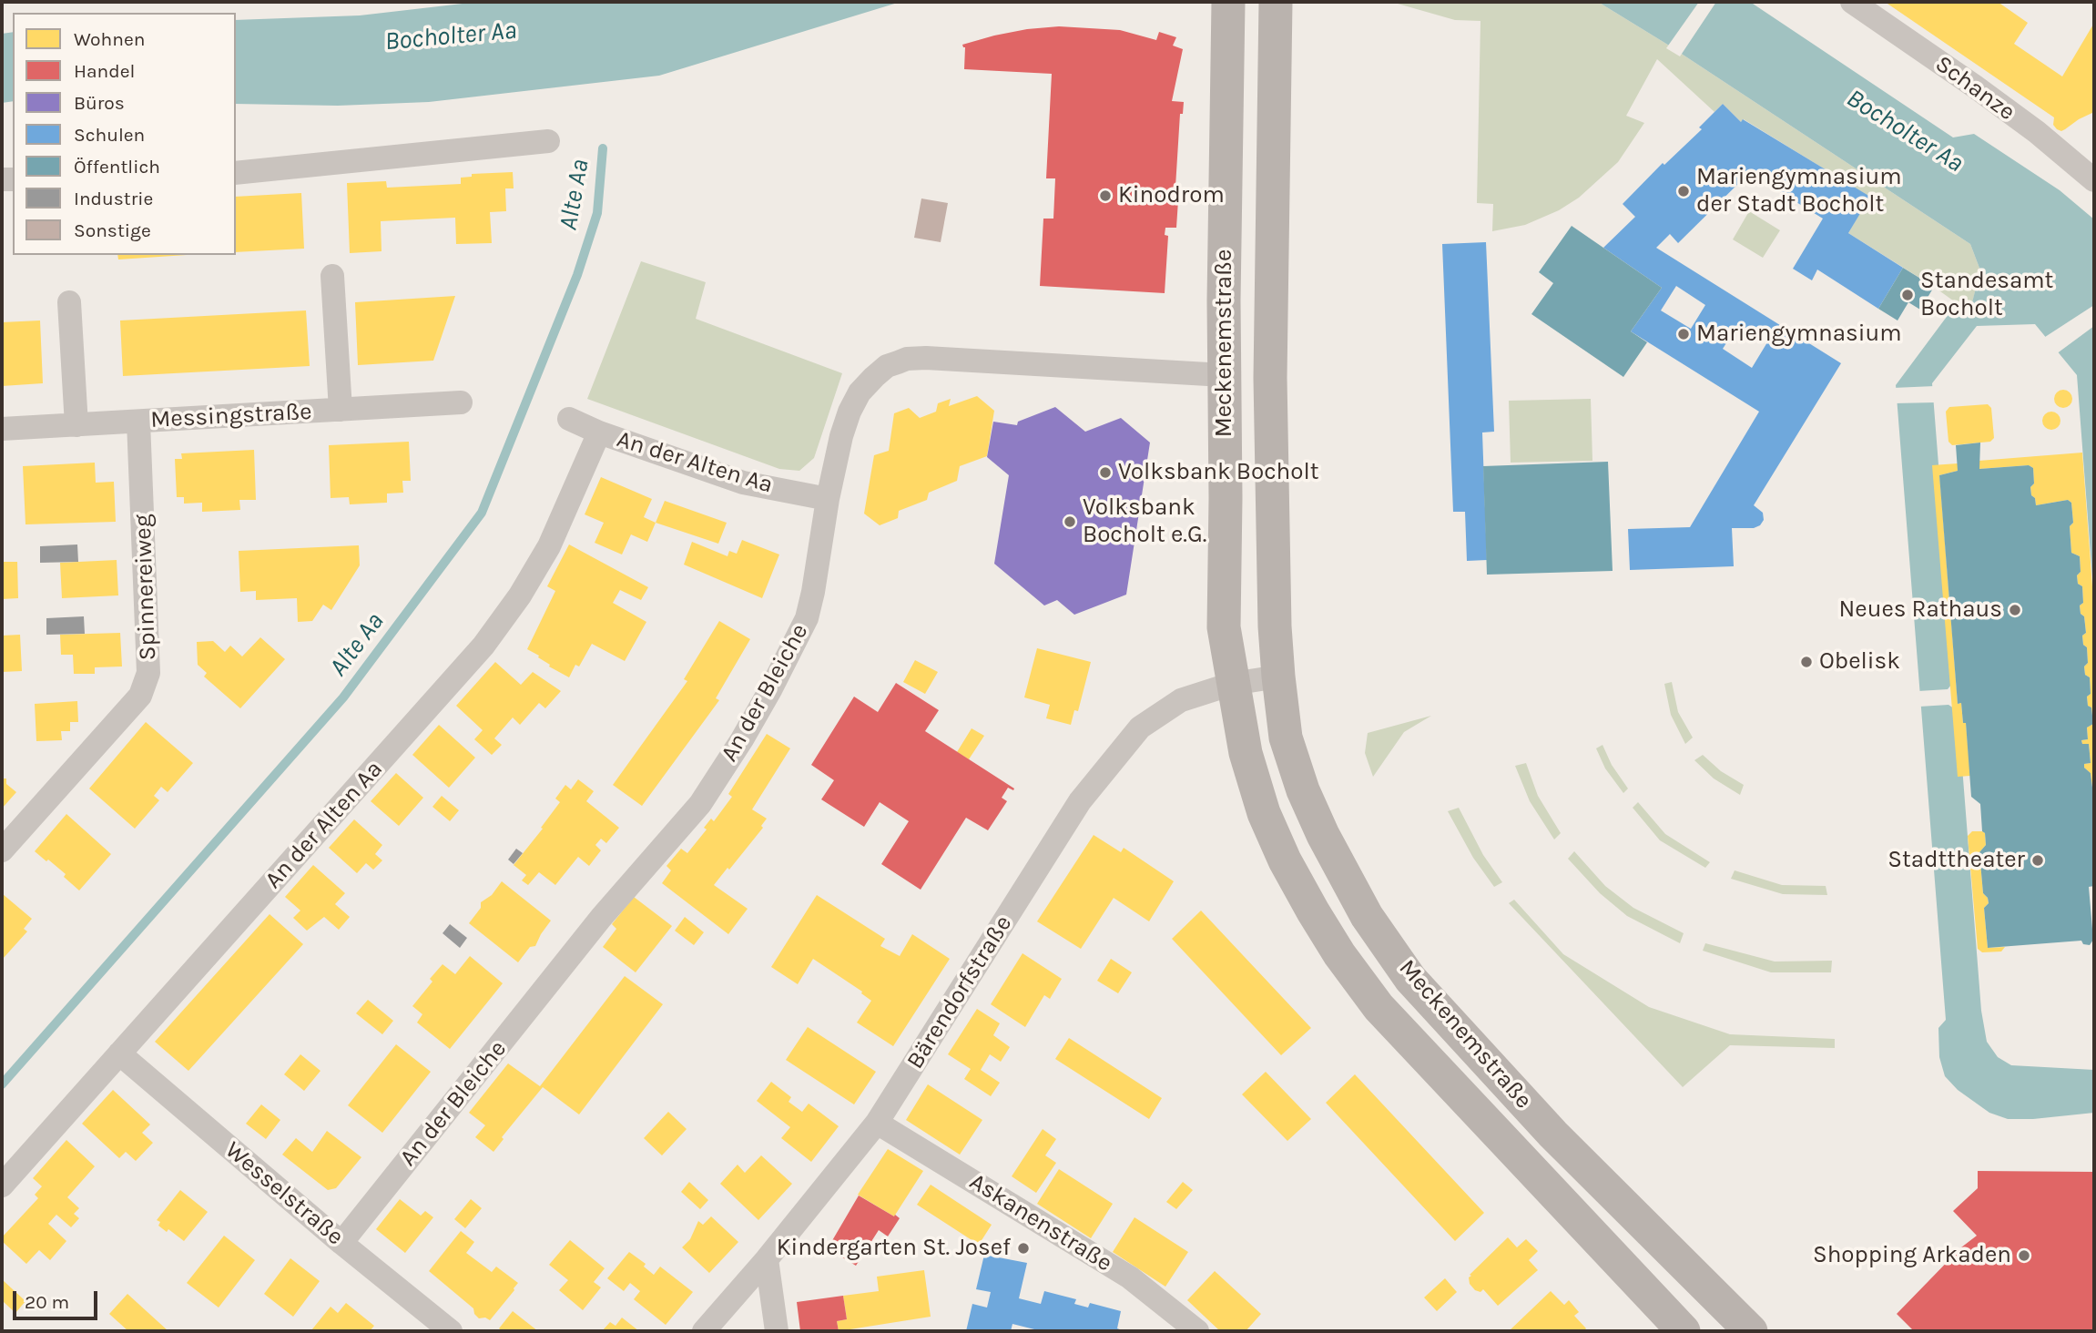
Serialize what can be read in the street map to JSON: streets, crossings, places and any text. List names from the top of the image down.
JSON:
{
  "streets": {
    "main road": ["Meckenemstraße"],
    "street": [
      "Schanze",
      "Messingstraße",
      "An der Alten Aa",
      "Spinnereiweg",
      "An der Bleiche",
      "Bärendorfstraße",
      "Wesselstraße",
      "Askanenstraße"
    ]
  },
  "crossings": [
    ["Meckenemstraße", "An der Bleiche"],
    ["Meckenemstraße", "Bärendorfstraße"],
    ["Messingstraße", "Spinnereiweg"],
    ["An der Alten Aa", "An der Bleiche"],
    ["An der Alten Aa", "Wesselstraße"],
    ["An der Bleiche", "Wesselstraße"],
    ["Bärendorfstraße", "Askanenstraße"]
  ],
  "water": ["Bocholter Aa", "Alte Aa"],
  "places": [
    "Mariengymnasium der Stadt Bocholt",
    "Kinodrom",
    "Standesamt Bocholt",
    "Mariengymnasium",
    "Volksbank Bocholt",
    "Volksbank Bocholt e.G.",
    "Neues Rathaus",
    "Obelisk",
    "Stadttheater",
    "Kindergarten St. Josef",
    "Shopping Arkaden"
  ],
  "legend": [
    "Wohnen",
    "Handel",
    "Büros",
    "Schulen",
    "Öffentlich",
    "Industrie",
    "Sonstige"
  ],
  "scale_bar": "20 m"
}
